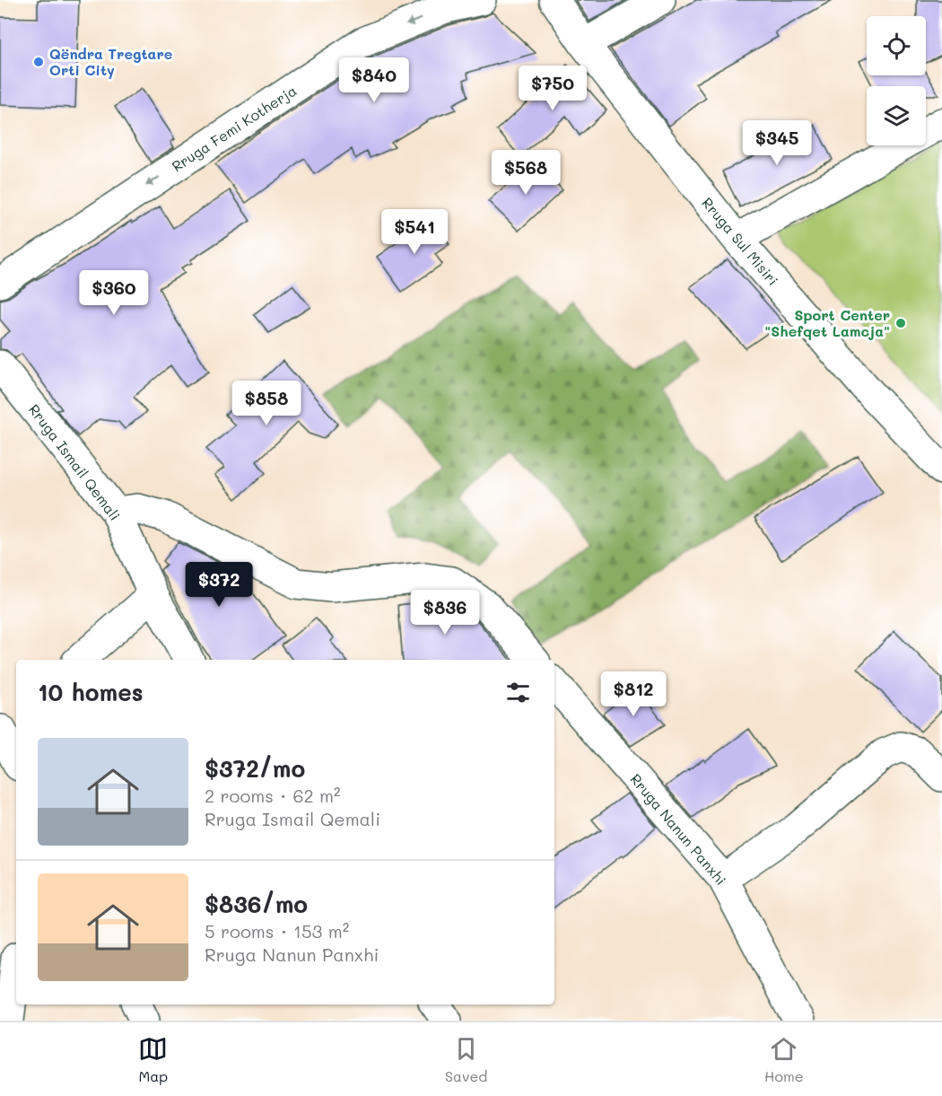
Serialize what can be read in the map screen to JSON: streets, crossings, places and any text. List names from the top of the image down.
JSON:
{
  "streets": {
    "street": [
      "Rruga Femi Kotherja",
      "Rruga Sul Misiri",
      "Rruga Ismail Qemali",
      "Rruga Nanun Panxhi"
    ]
  },
  "one_way": ["Rruga Femi Kotherja"],
  "places": ["Qëndra Tregtare Orti City", "Sport Center \"Shefqet Lamcja\""],
  "page": {
    "price": [
      "$840",
      "$750",
      "$345",
      "$568",
      "$541",
      "$360",
      "$858",
      "$372",
      "$836",
      "$812"
    ],
    "heading": "10 homes",
    "list": [
      {
        "name": "$372/mo",
        "note": "2 rooms · 62 m² · Rruga Ismail Qemali"
      },
      {
        "name": "$836/mo",
        "note": "5 rooms · 153 m² · Rruga Nanun Panxhi"
      }
    ],
    "tabs": ["Map", "Saved", "Home"]
  }
}
